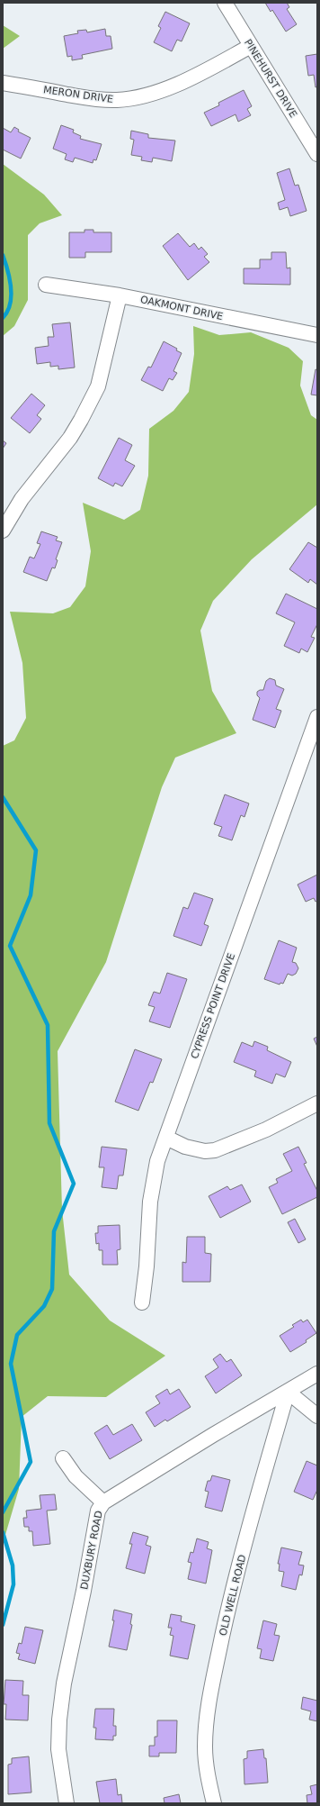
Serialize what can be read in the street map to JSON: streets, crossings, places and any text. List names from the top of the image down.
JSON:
{
  "streets": {
    "street": [
      "PINEHURST DRIVE",
      "MERON DRIVE",
      "OAKMONT DRIVE",
      "CYPRESS POINT DRIVE",
      "DUXBURY ROAD",
      "OLD WELL ROAD"
    ]
  },
  "crossings": [
    ["PINEHURST DRIVE", "MERON DRIVE"],
    ["DUXBURY ROAD", "OLD WELL ROAD"]
  ]
}
